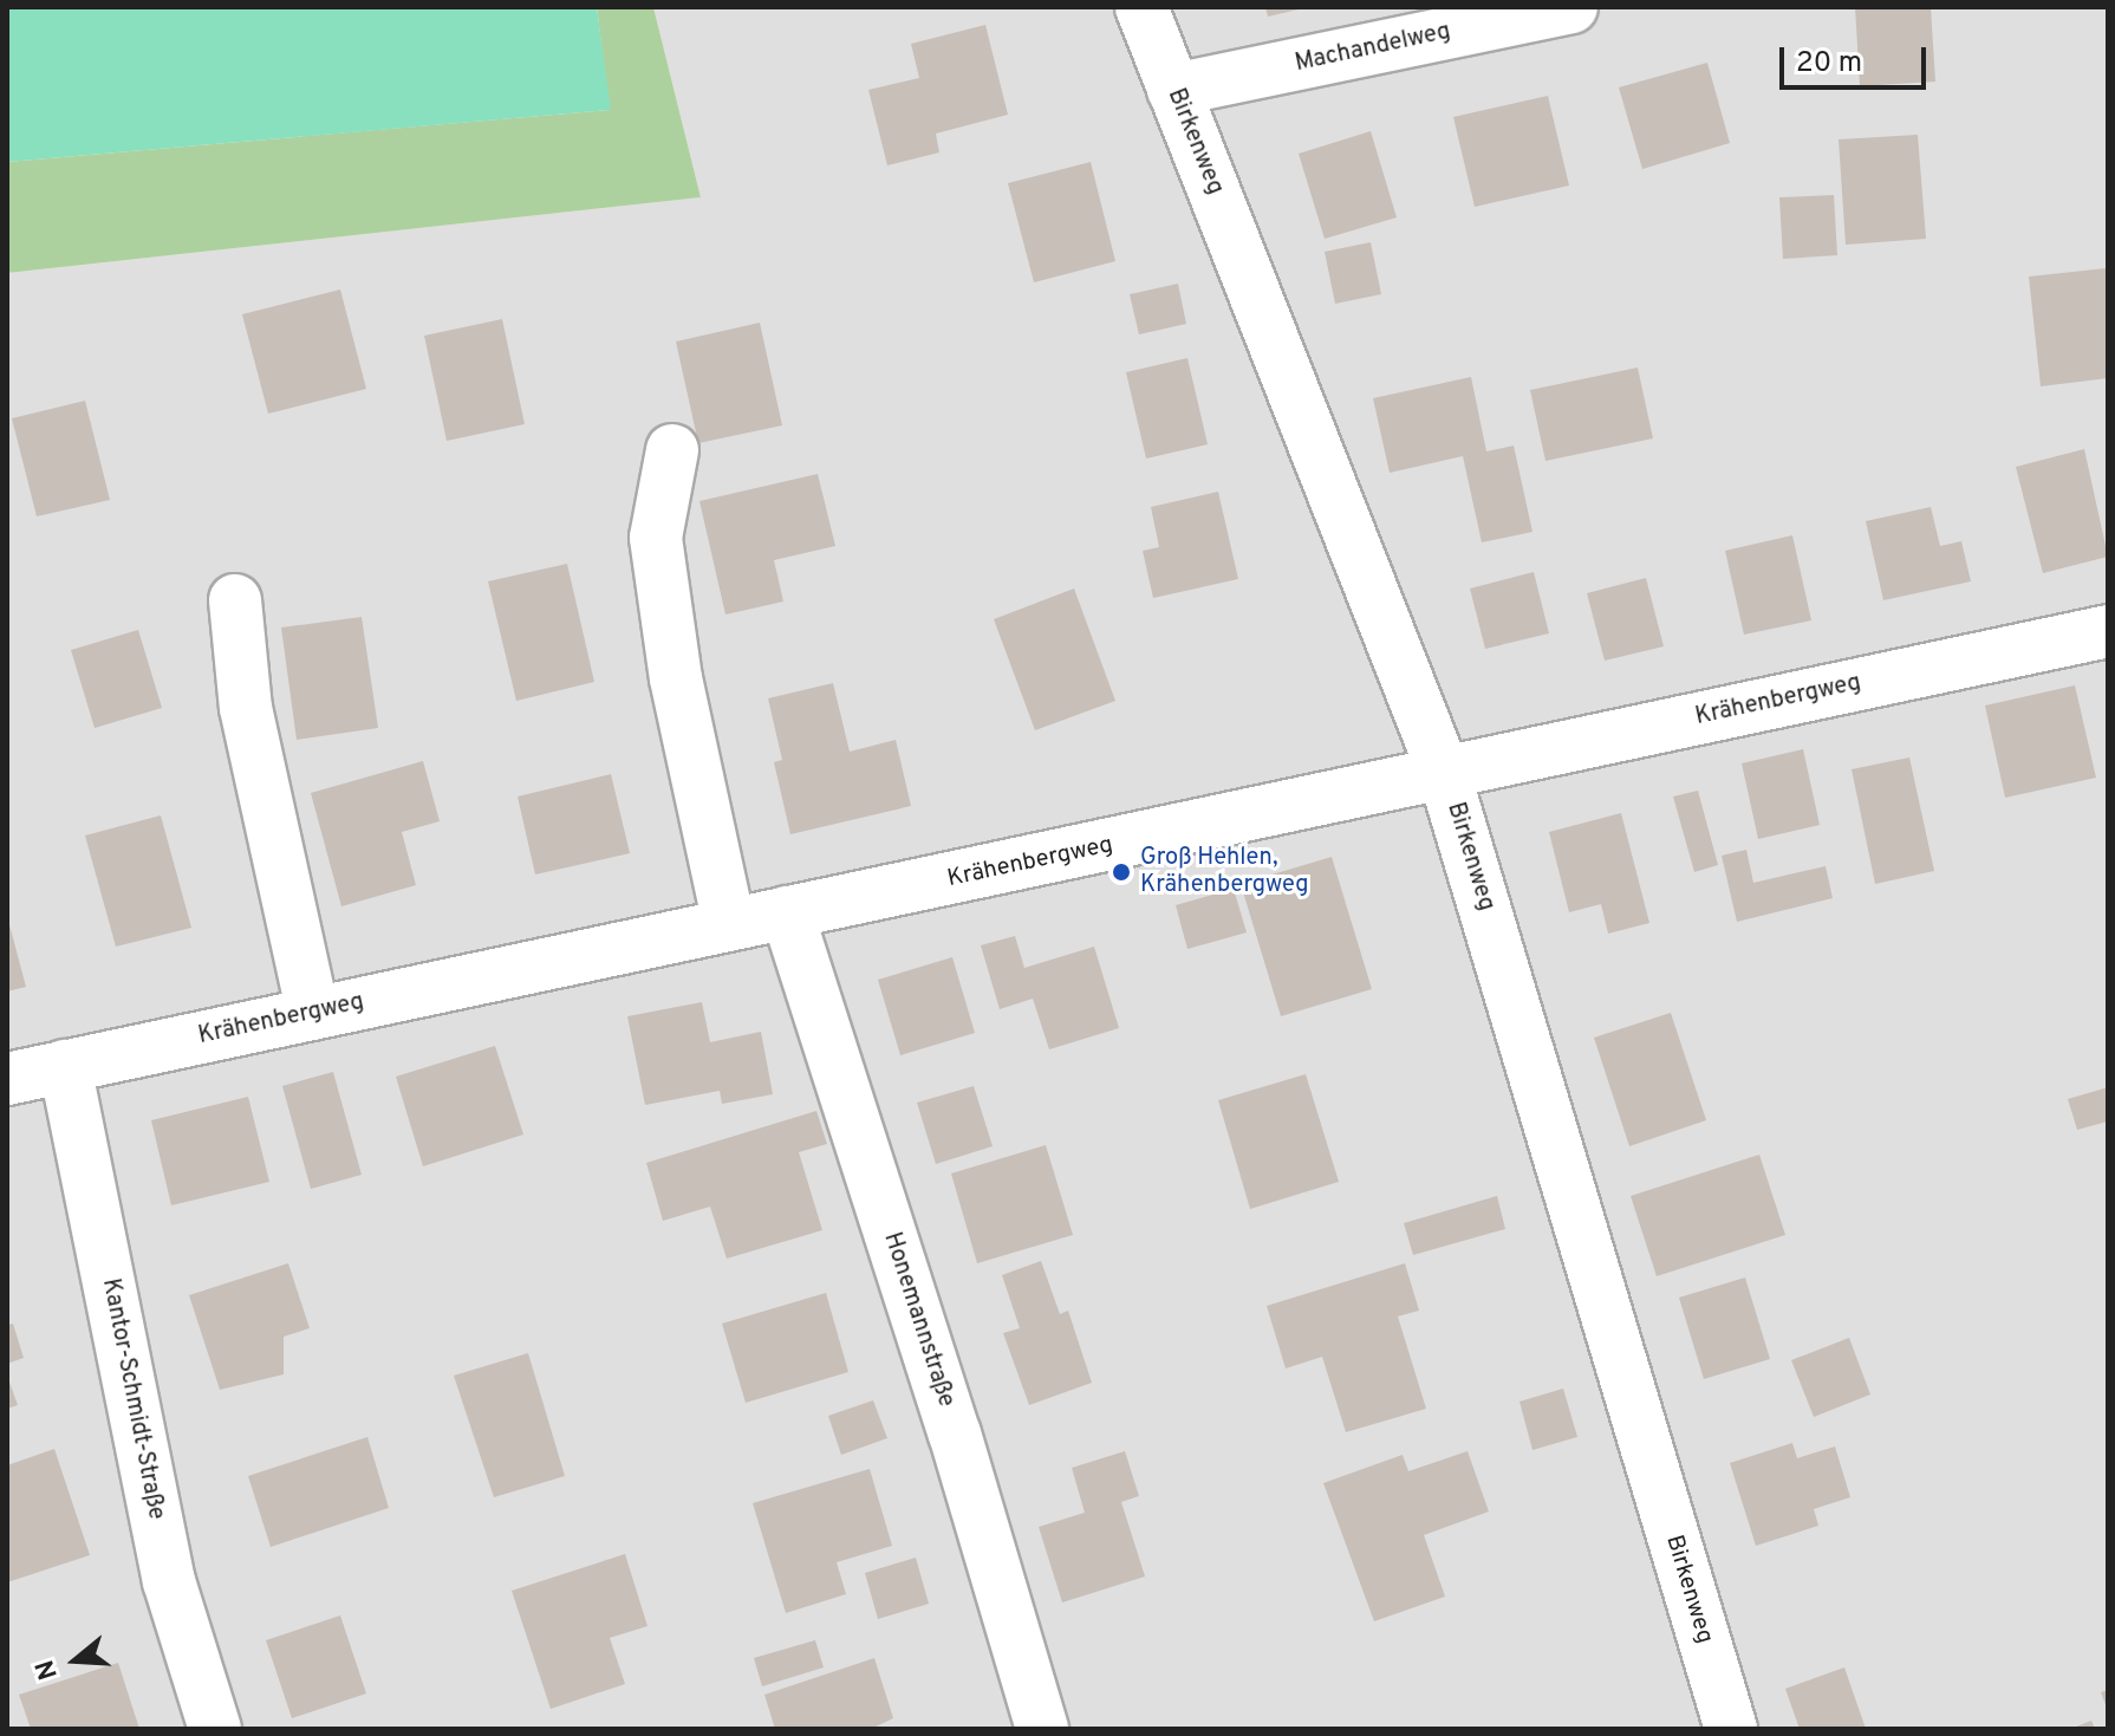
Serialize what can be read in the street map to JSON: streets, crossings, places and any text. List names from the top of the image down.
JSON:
{
  "streets": {
    "street": [
      "Machandelweg",
      "Birkenweg",
      "Krähenbergweg",
      "Honemannstraße",
      "Kantor-Schmidt-Straße"
    ]
  },
  "crossings": [
    ["Machandelweg", "Birkenweg"],
    ["Birkenweg", "Krähenbergweg"],
    ["Krähenbergweg", "Honemannstraße"],
    ["Krähenbergweg", "Kantor-Schmidt-Straße"]
  ],
  "places": ["Groß Hehlen, Krähenbergweg"],
  "scale_bar": "20 m",
  "north": "left"
}
